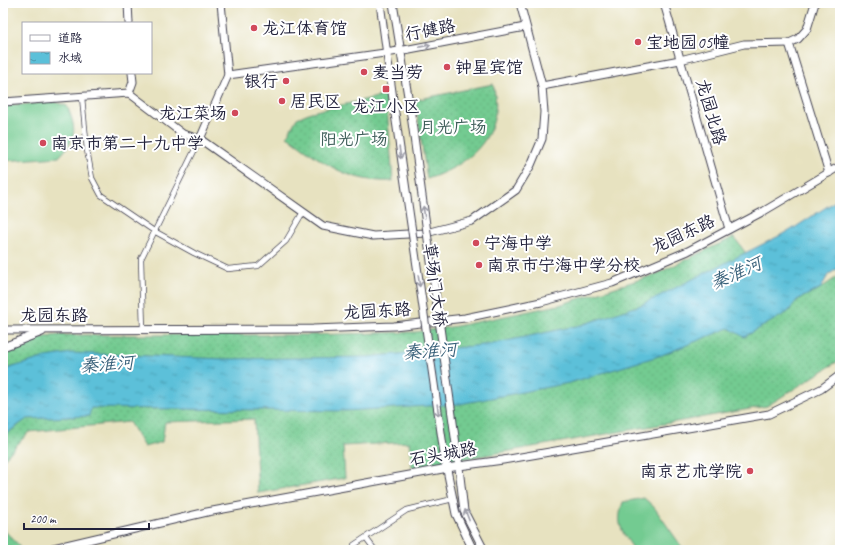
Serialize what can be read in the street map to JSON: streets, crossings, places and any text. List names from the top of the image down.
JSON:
{
  "streets": {
    "street": [
      "行健路",
      "龙园北路",
      "龙园东路",
      "草场门大桥",
      "石头城路"
    ]
  },
  "crossings": [
    ["行健路", "草场门大桥"],
    ["龙园北路", "龙园东路"],
    ["草场门大桥", "石头城路"]
  ],
  "one_way": ["行健路"],
  "water": ["秦淮河"],
  "parks": ["月光广场", "阳光广场"],
  "places": {
    "other": [
      "龙江体育馆",
      "宝地园05幢",
      "钟星宾馆",
      "麦当劳",
      "银行",
      "居民区",
      "龙江菜场",
      "南京市第二十九中学",
      "宁海中学",
      "南京市宁海中学分校",
      "南京艺术学院"
    ],
    "transit": ["龙江小区"]
  },
  "legend": ["道路", "水域"],
  "scale_bar": "200 m"
}
